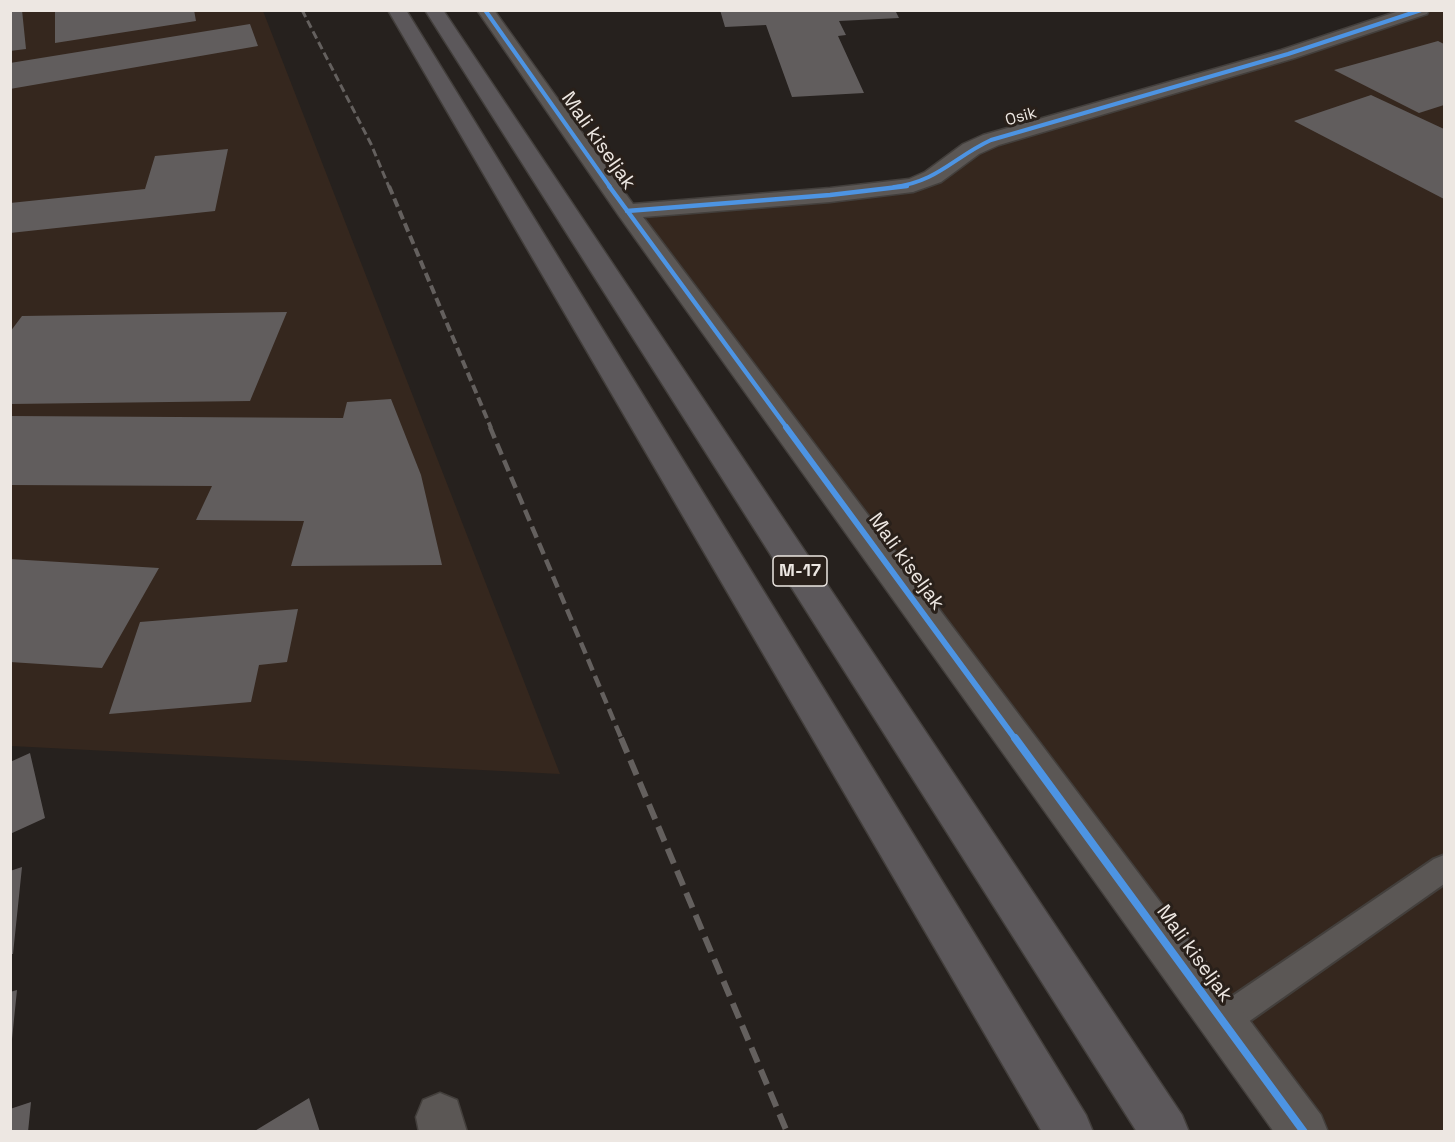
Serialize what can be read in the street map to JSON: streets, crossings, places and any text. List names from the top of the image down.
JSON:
{
  "streets": {
    "highway": ["M-17"],
    "street": ["Osik", "Mali kiseljak"]
  },
  "crossings": [
    ["Osik", "Mali kiseljak"]
  ]
}
